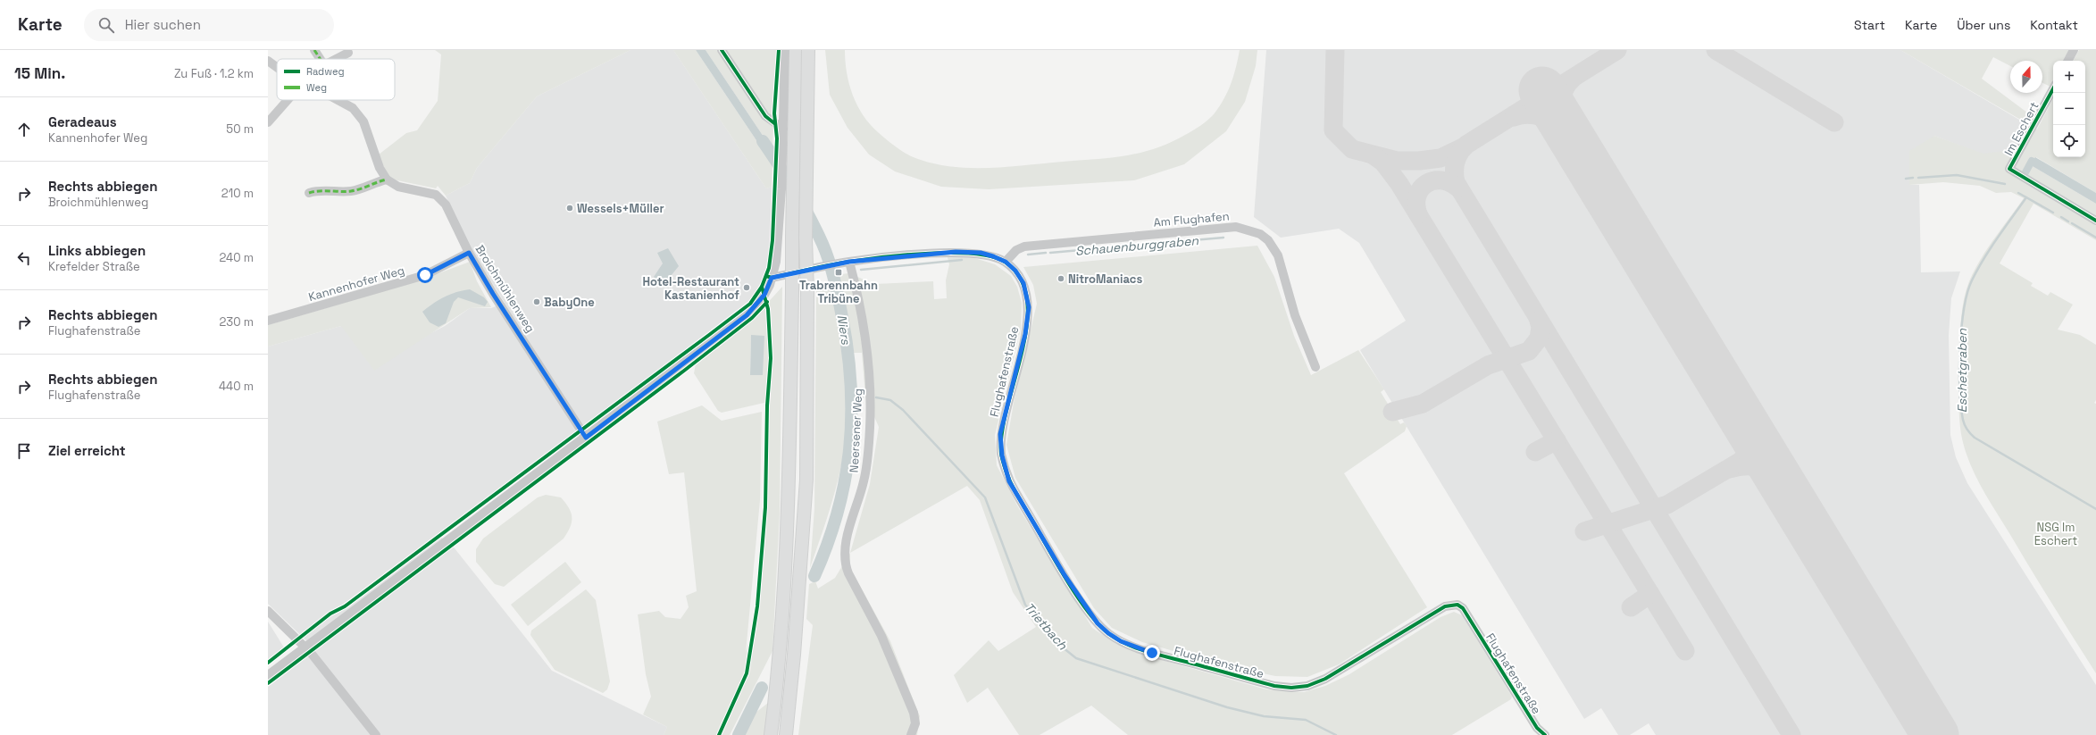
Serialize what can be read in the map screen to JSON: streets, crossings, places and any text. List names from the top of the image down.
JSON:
{
  "streets": {
    "street": [
      "Im Eschert",
      "Am Flughafen",
      "Kannenhofer Weg",
      "Broichmühlenweg",
      "Flughafenstraße",
      "Neersener Weg"
    ]
  },
  "crossings": [
    ["Am Flughafen", "Flughafenstraße"],
    ["Kannenhofer Weg", "Broichmühlenweg"],
    ["Flughafenstraße", "Neersener Weg"]
  ],
  "water": [
    "Schauenburggraben",
    "Niers",
    "Eschetgraben",
    "Trietbach"
  ],
  "parks": ["NSG Im Eschert"],
  "places": {
    "other": [
      "Wessels+Müller",
      "NitroManiacs",
      "Hotel-Restaurant Kastanienhof",
      "BabyOne"
    ],
    "transit": ["Trabrennbahn Tribüne"]
  },
  "legend": ["Radweg", "Weg"],
  "north": "top",
  "page": {
    "header": "Karte",
    "search": "Hier suchen",
    "nav": [
      "Start",
      "Karte",
      "Über uns",
      "Kontakt"
    ],
    "heading": ["15 Min.", "Zu Fuß · 1.2 km"],
    "map_buttons": ["+", "−"],
    "list": [
      ["Geradeaus", "Kannenhofer Weg", "50 m"],
      ["Rechts abbiegen", "Broichmühlenweg", "210 m"],
      ["Links abbiegen", "Krefelder Straße", "240 m"],
      ["Rechts abbiegen", "Flughafenstraße", "230 m"],
      ["Rechts abbiegen", "Flughafenstraße", "440 m"],
      "Ziel erreicht"
    ]
  }
}
